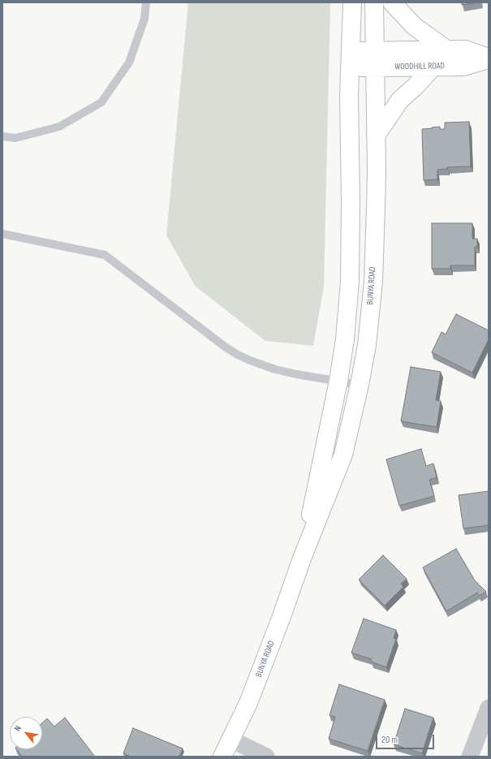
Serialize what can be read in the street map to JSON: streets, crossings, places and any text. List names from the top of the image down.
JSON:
{
  "streets": {
    "main road": ["WOODHILL ROAD", "BUNYA ROAD"]
  },
  "crossings": [
    ["WOODHILL ROAD", "BUNYA ROAD"]
  ],
  "scale_bar": "20 m",
  "north": "top left"
}
